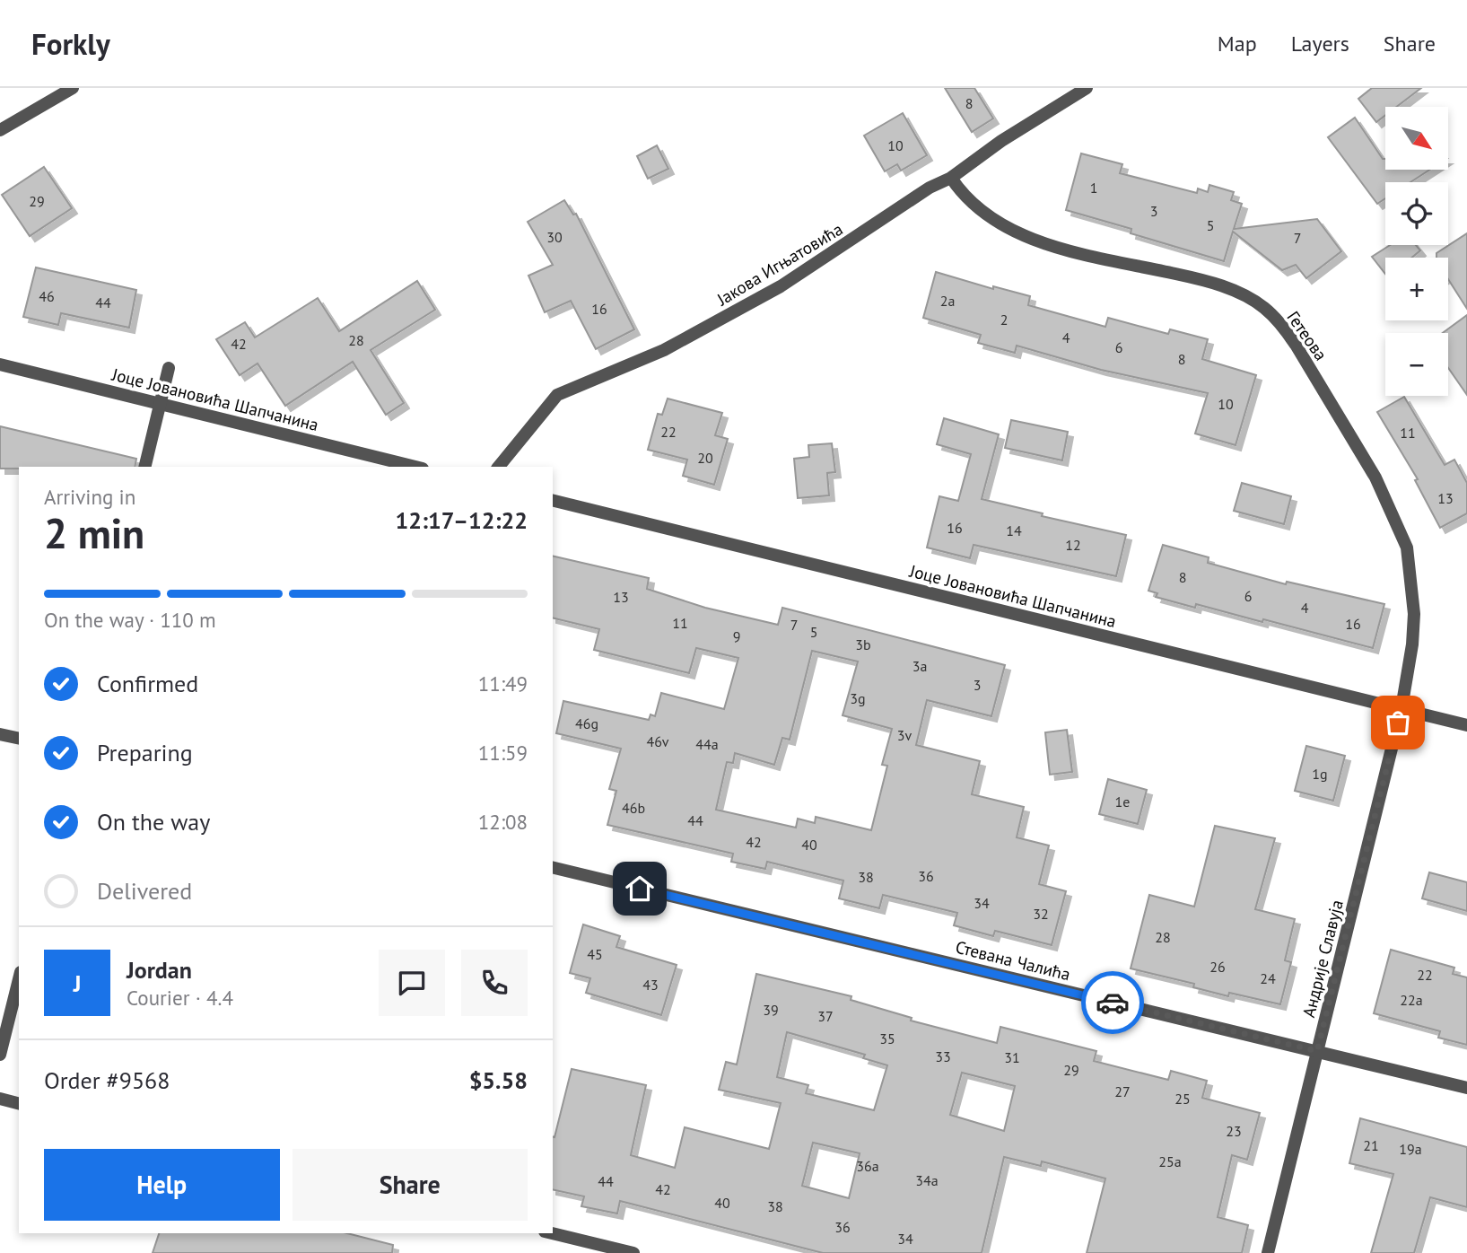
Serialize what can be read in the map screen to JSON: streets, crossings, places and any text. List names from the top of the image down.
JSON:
{
  "streets": {
    "street": [
      "Јакова Игњатовића",
      "Гетеова",
      "Јоце Јовановића Шапчанина",
      "Андрије Славуја",
      "Стевана Чалића"
    ]
  },
  "crossings": [
    ["Јакова Игњатовића", "Гетеова"],
    ["Гетеова", "Јоце Јовановића Шапчанина"],
    ["Гетеова", "Андрије Славуја"],
    ["Јоце Јовановића Шапчанина", "Андрије Славуја"],
    ["Андрије Славуја", "Стевана Чалића"]
  ],
  "house_numbers": [
    "8",
    "10",
    "1",
    "29",
    "3",
    "5",
    "30",
    "7",
    "46",
    "2a",
    "44",
    "16",
    "2",
    "4",
    "28",
    "42",
    "6",
    "8",
    "10",
    "22",
    "11",
    "20",
    "13",
    "16",
    "14",
    "12",
    "8",
    "6",
    "13",
    "4",
    "11",
    "16",
    "7",
    "5",
    "9",
    "3b",
    "3a",
    "3",
    "3g",
    "46g",
    "3v",
    "46v",
    "44a",
    "1g",
    "1e",
    "46b",
    "44",
    "42",
    "40",
    "36",
    "38",
    "34",
    "32",
    "28",
    "45",
    "26",
    "22",
    "24",
    "43",
    "22a",
    "39",
    "37",
    "35",
    "33",
    "31",
    "29",
    "27",
    "25",
    "23",
    "21",
    "19a",
    "25a",
    "36a",
    "34a",
    "44",
    "42",
    "40",
    "38",
    "36",
    "34"
  ],
  "north": "bottom right",
  "page": {
    "header": "Forkly",
    "nav": ["Map", "Layers", "Share"],
    "map_buttons": ["+", "−"],
    "heading": ["2 min", "Arriving in", "12:17–12:22"],
    "panel": [
      "Jordan",
      "Courier · 4.4",
      "Order #9568",
      "$5.58"
    ],
    "bar": "On the way · 110 m",
    "list": [
      ["Confirmed", "11:49"],
      ["Preparing", "11:59"],
      ["On the way", "12:08"],
      "Delivered"
    ],
    "round": "J",
    "buttons": ["Help", "Share"]
  }
}
